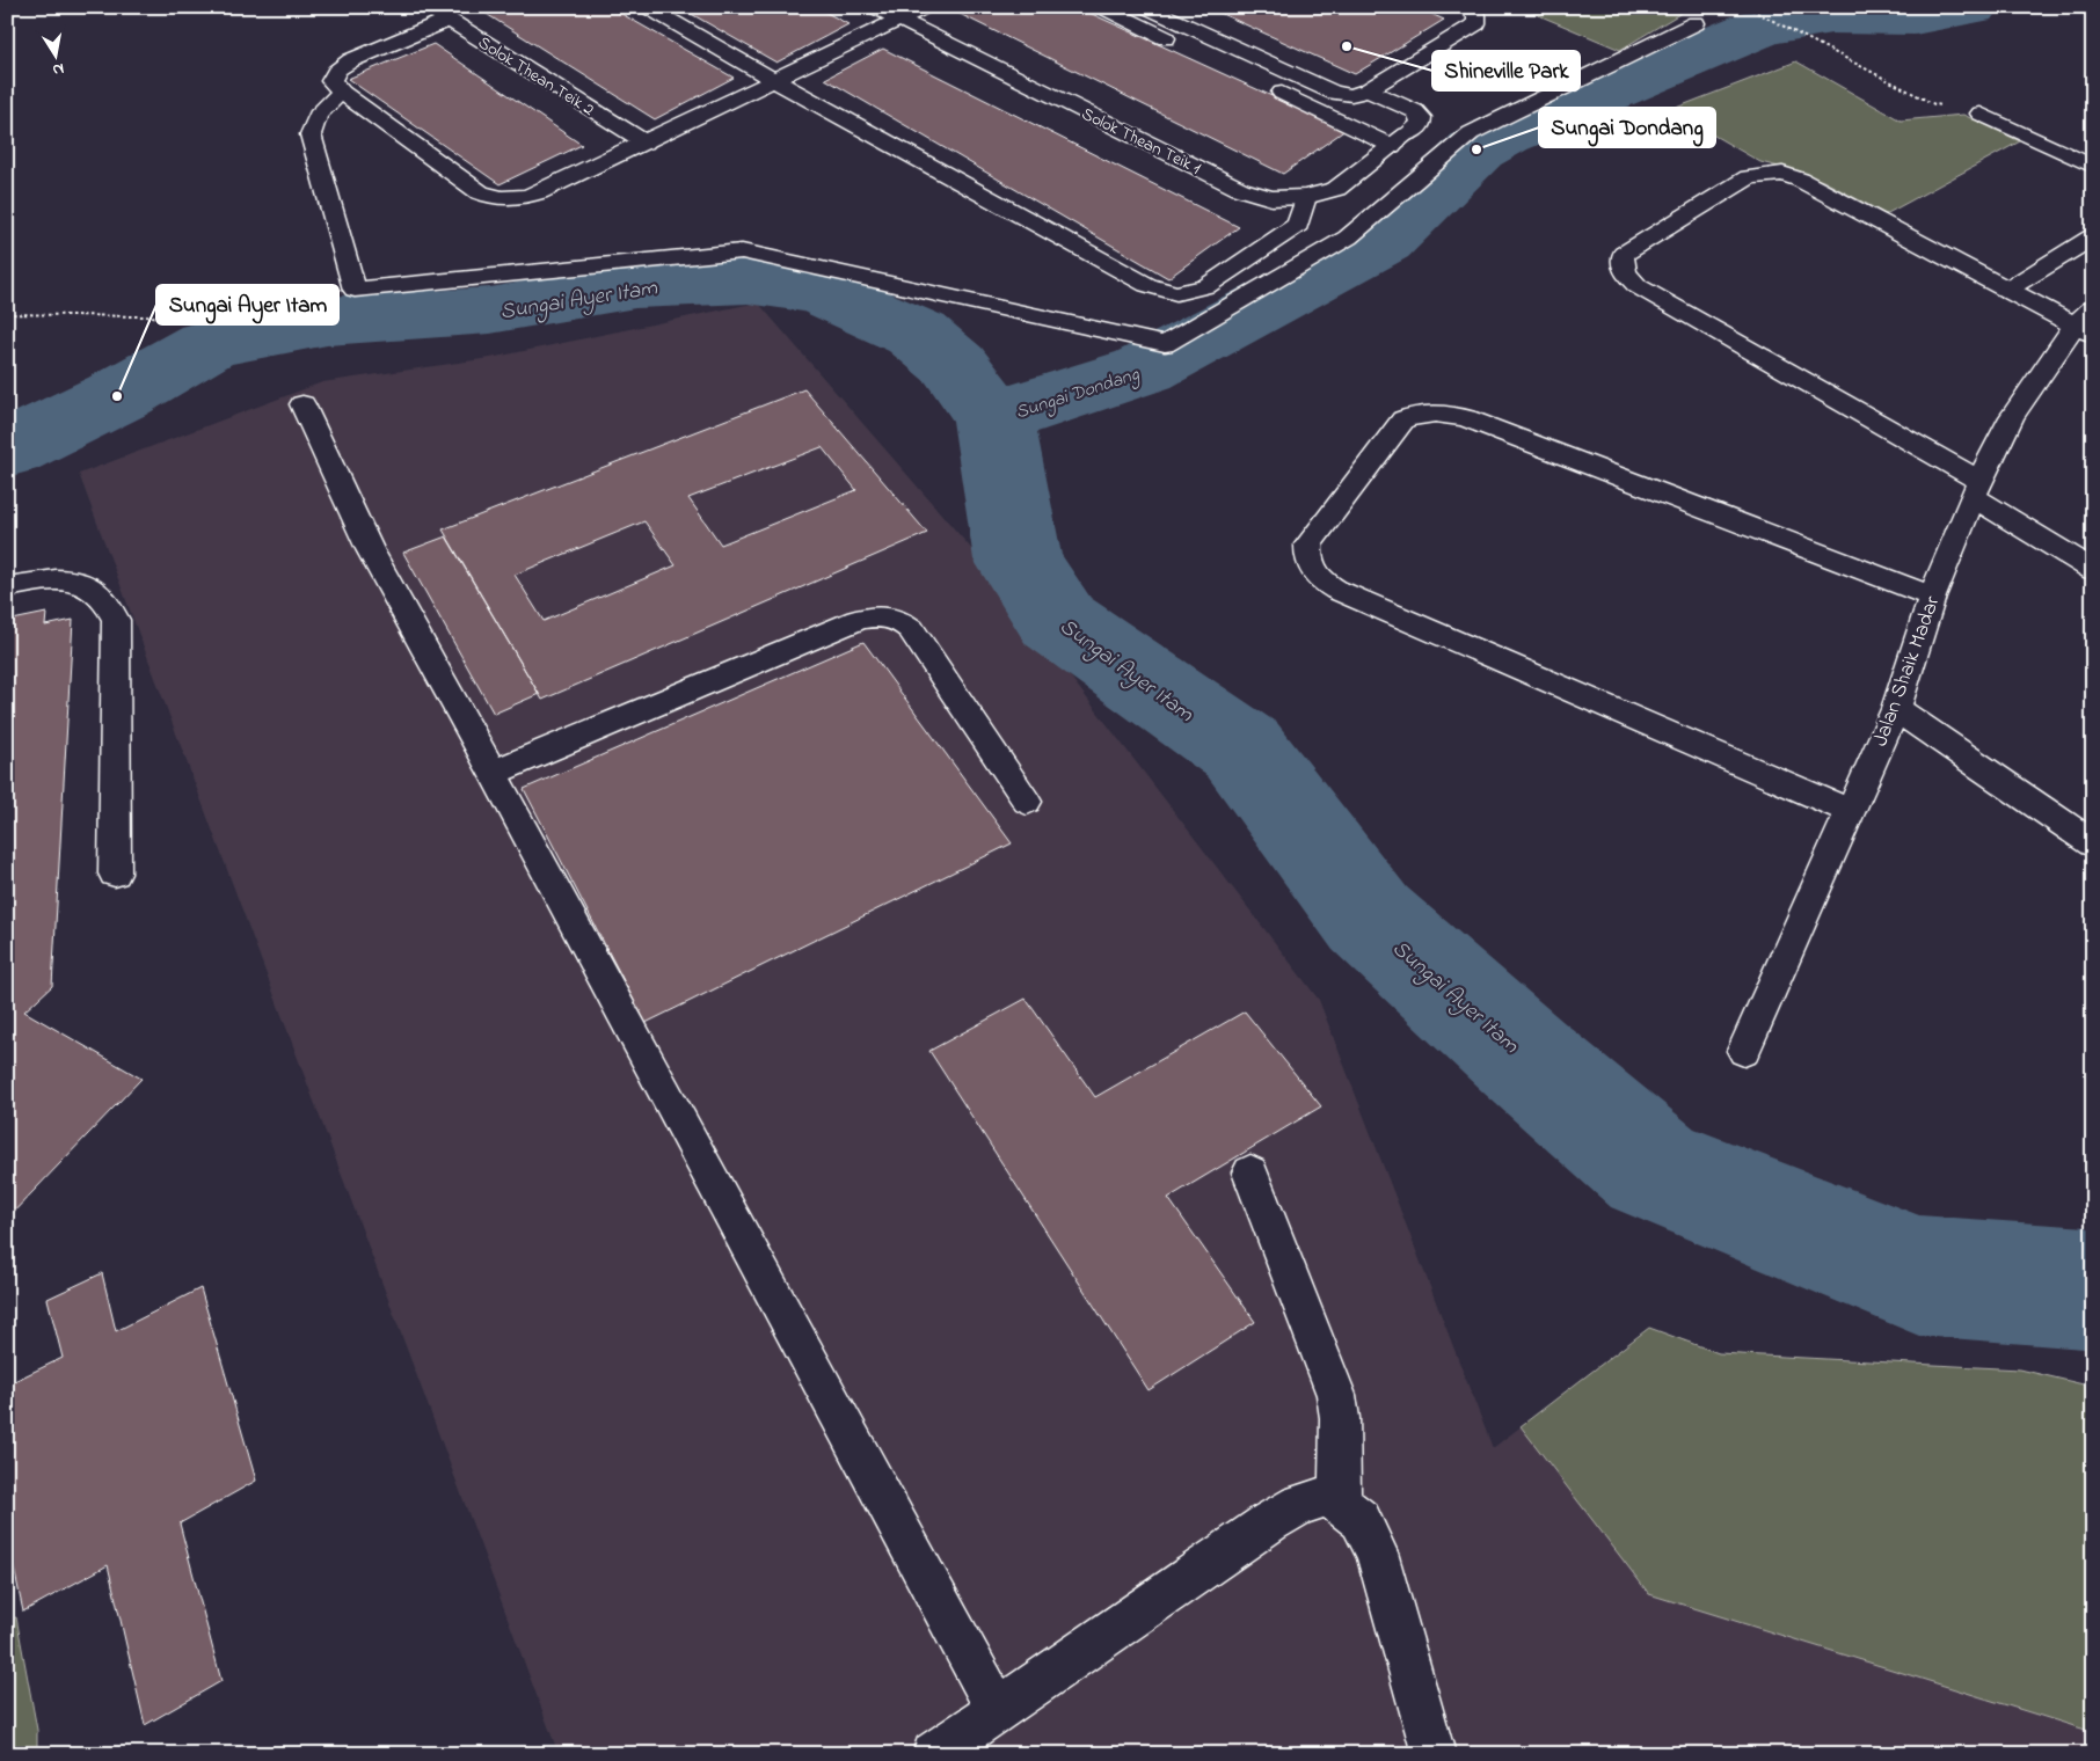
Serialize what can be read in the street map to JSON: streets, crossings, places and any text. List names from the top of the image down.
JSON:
{
  "streets": {
    "street": ["Solok Thean Teik 2", "Solok Thean Teik 1", "Jalan Shaik Madar"]
  },
  "water": ["Sungai Ayer Itam", "Sungai Dondang"],
  "places": ["Shineville Park", "Sungai Dondang", "Sungai Ayer Itam"],
  "north": "bottom"
}
